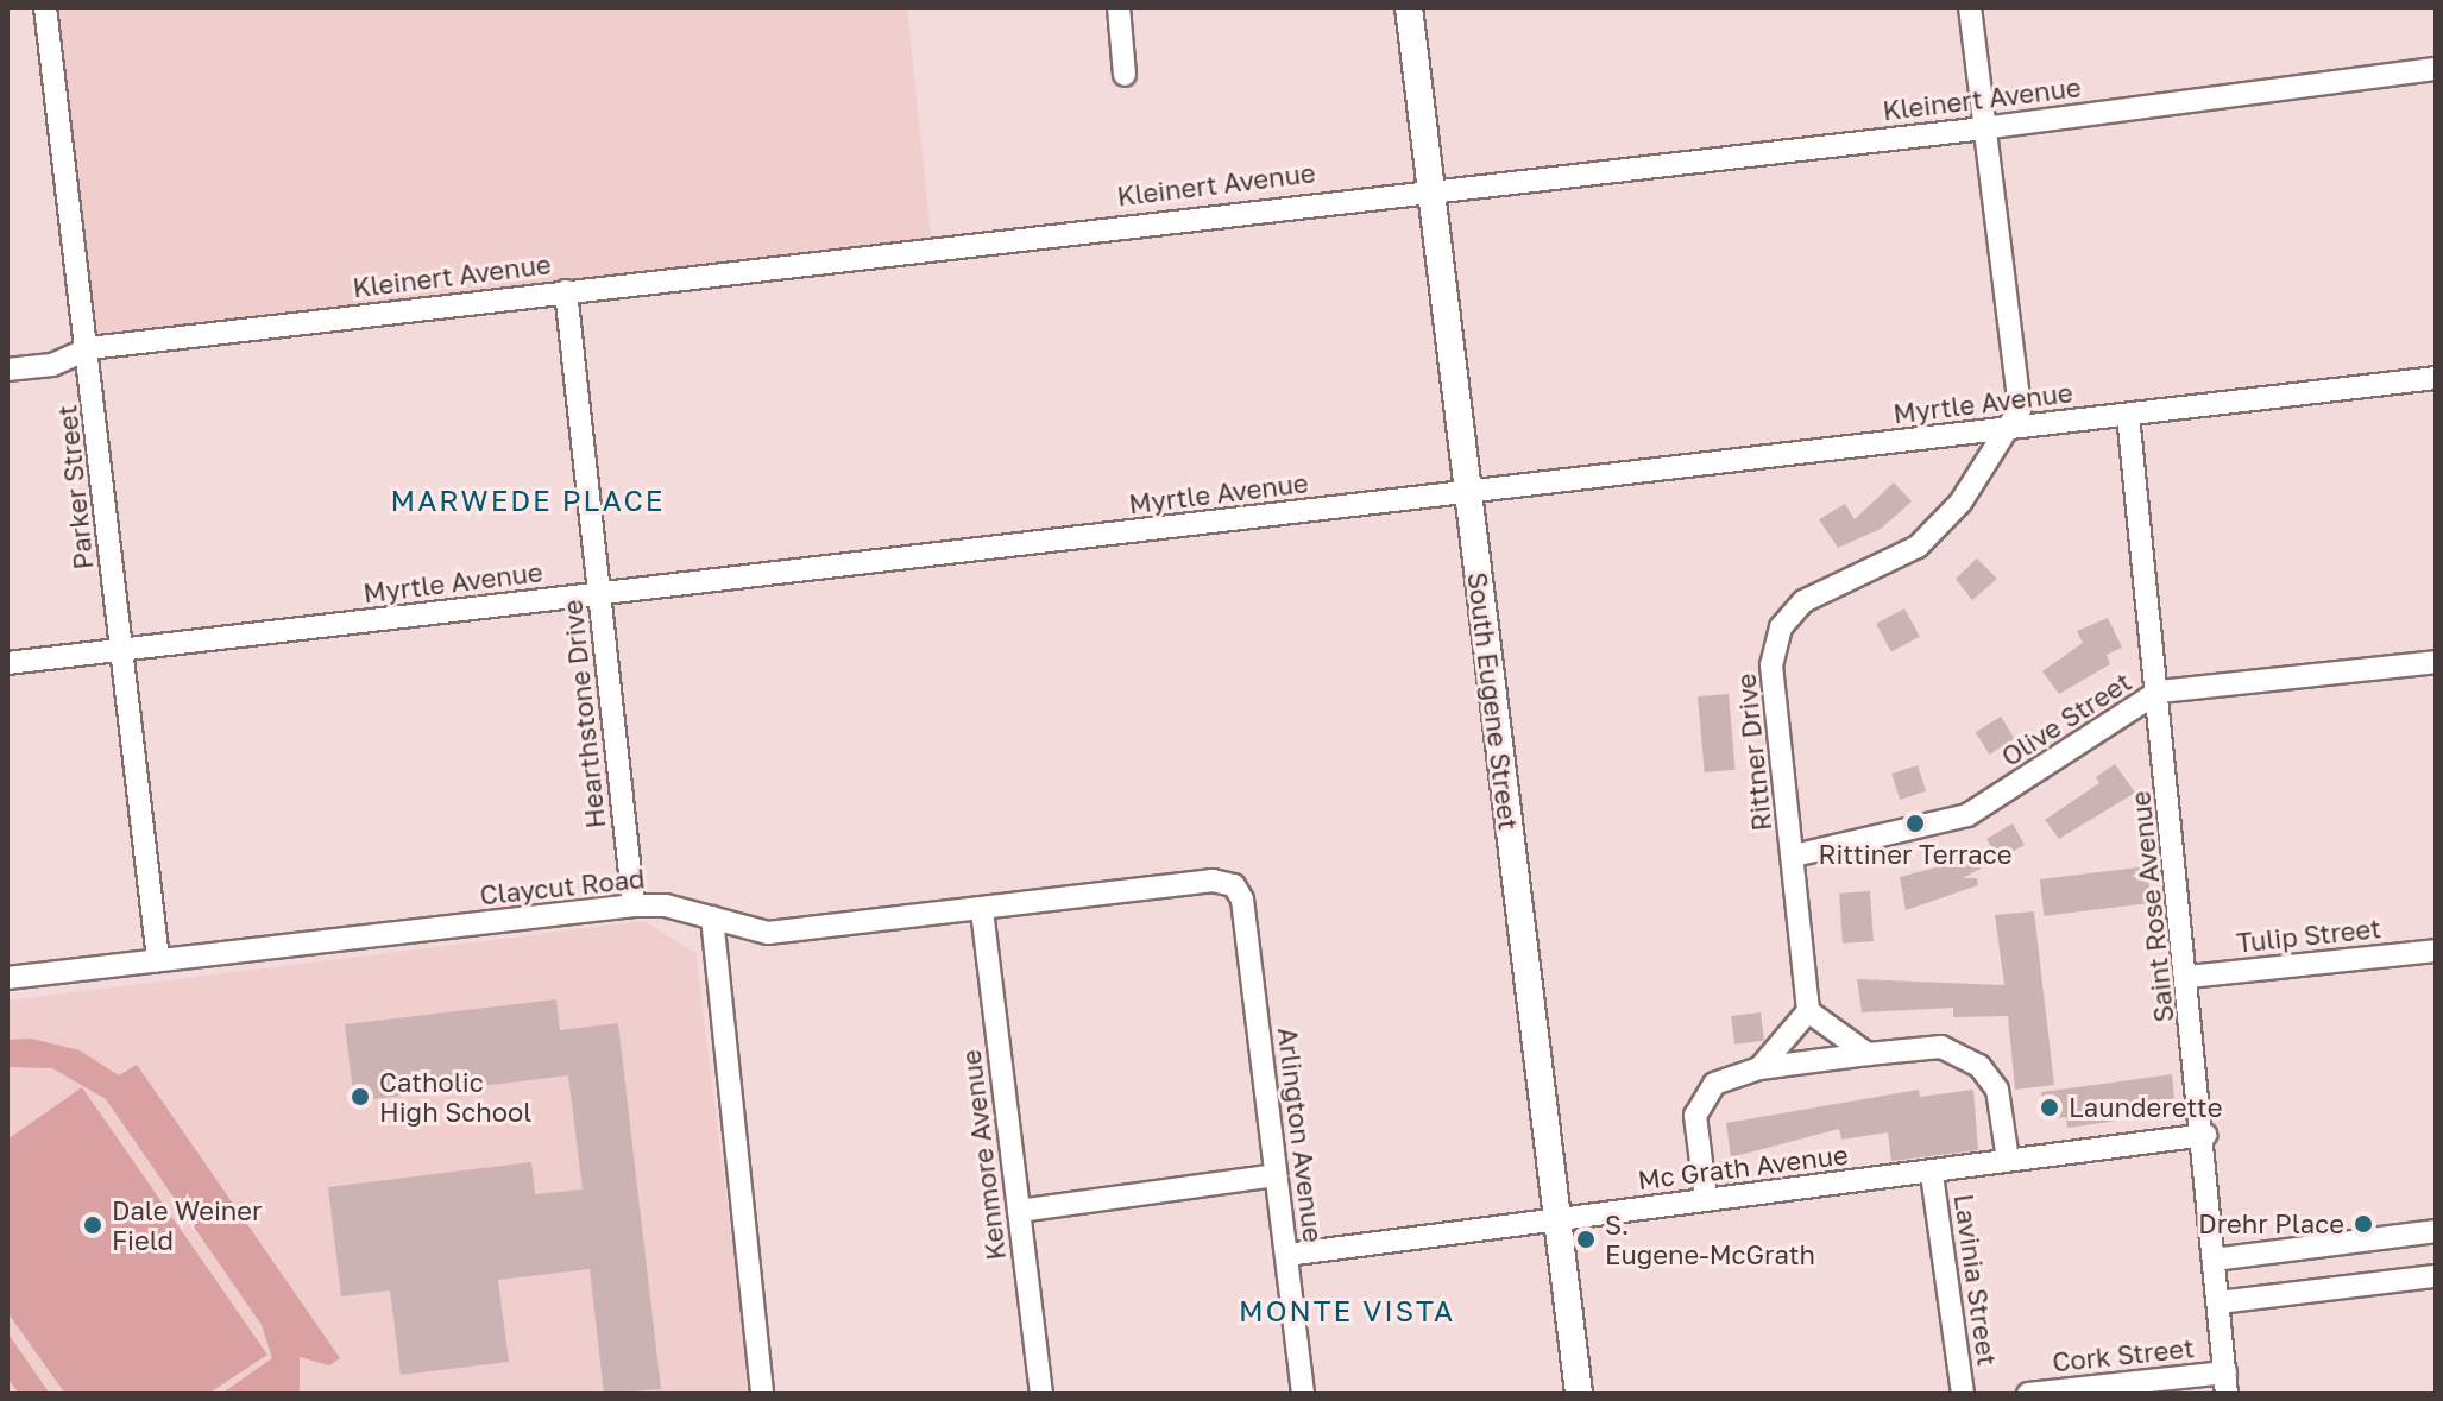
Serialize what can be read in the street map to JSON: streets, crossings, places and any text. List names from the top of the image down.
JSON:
{
  "streets": {
    "street": [
      "Kleinert Avenue",
      "Myrtle Avenue",
      "Parker Street",
      "South Eugene Street",
      "Hearthstone Drive",
      "Olive Street",
      "Rittner Drive",
      "Claycut Road",
      "Saint Rose Avenue",
      "Tulip Street",
      "Arlington Avenue",
      "Kenmore Avenue",
      "Mc Grath Avenue",
      "Lavinia Street",
      "Cork Street"
    ]
  },
  "crossings": [
    ["Kleinert Avenue", "Parker Street"],
    ["Kleinert Avenue", "South Eugene Street"],
    ["Kleinert Avenue", "Hearthstone Drive"],
    ["Myrtle Avenue", "Parker Street"],
    ["Myrtle Avenue", "South Eugene Street"],
    ["Myrtle Avenue", "Hearthstone Drive"],
    ["Myrtle Avenue", "Rittner Drive"],
    ["Myrtle Avenue", "Saint Rose Avenue"],
    ["Parker Street", "Claycut Road"],
    ["South Eugene Street", "Mc Grath Avenue"],
    ["Hearthstone Drive", "Claycut Road"],
    ["Olive Street", "Rittner Drive"],
    ["Olive Street", "Saint Rose Avenue"],
    ["Claycut Road", "Arlington Avenue"],
    ["Claycut Road", "Kenmore Avenue"],
    ["Saint Rose Avenue", "Tulip Street"],
    ["Saint Rose Avenue", "Mc Grath Avenue"],
    ["Saint Rose Avenue", "Cork Street"],
    ["Arlington Avenue", "Mc Grath Avenue"],
    ["Mc Grath Avenue", "Lavinia Street"]
  ],
  "districts": ["MARWEDE PLACE", "MONTE VISTA"],
  "places": [
    "Rittiner Terrace",
    "Catholic High School",
    "Launderette",
    "Drehr Place",
    "Dale Weiner Field",
    "S. Eugene-McGrath"
  ]
}
